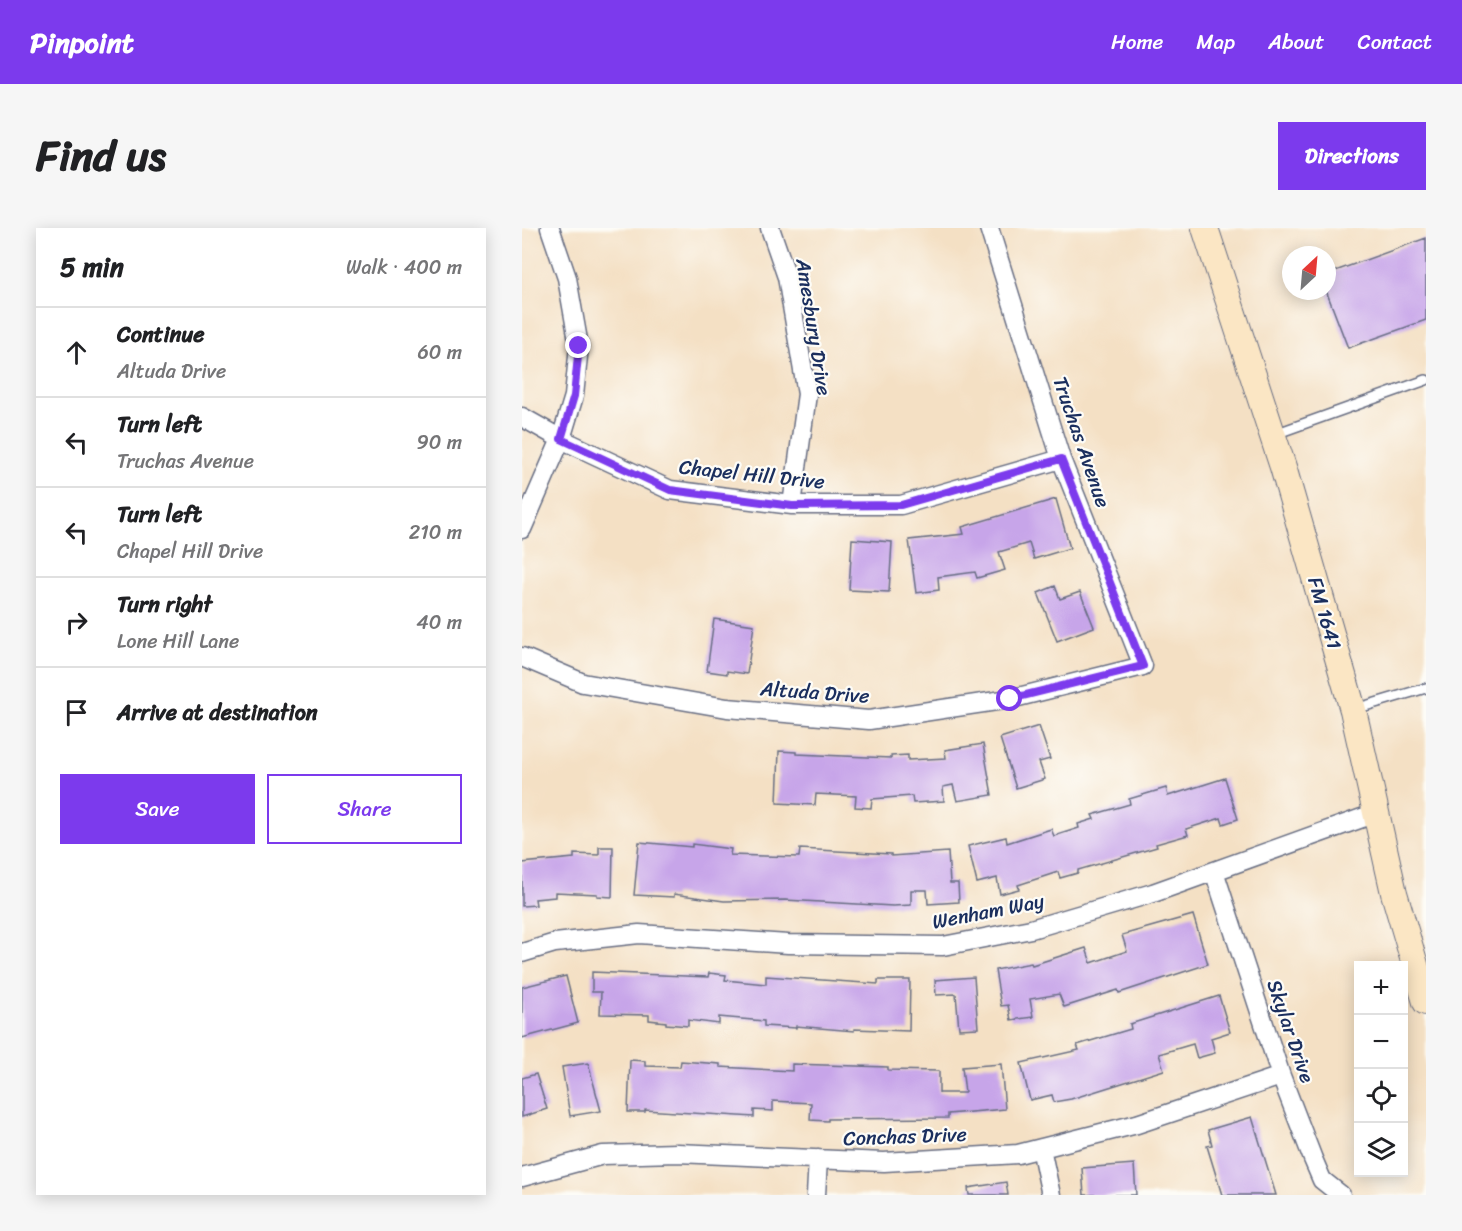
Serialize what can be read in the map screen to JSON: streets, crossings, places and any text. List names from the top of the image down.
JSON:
{
  "streets": {
    "main road": ["FM 1641"],
    "street": [
      "Amesbury Drive",
      "Truchas Avenue",
      "Chapel Hill Drive",
      "Altuda Drive",
      "Wenham Way",
      "Skylar Drive",
      "Conchas Drive"
    ]
  },
  "crossings": [
    ["Amesbury Drive", "Chapel Hill Drive"],
    ["Truchas Avenue", "Chapel Hill Drive"],
    ["Truchas Avenue", "Altuda Drive"],
    ["FM 1641", "Wenham Way"],
    ["Wenham Way", "Skylar Drive"],
    ["Skylar Drive", "Conchas Drive"]
  ],
  "north": "top right",
  "page": {
    "header": "Pinpoint",
    "nav": [
      "Home",
      "Map",
      "About",
      "Contact"
    ],
    "title": "Find us",
    "buttons": [
      "Directions",
      ["Save", "Share"]
    ],
    "heading": ["5 min", "Walk · 400 m"],
    "list": [
      ["Continue", "Altuda Drive", "60 m"],
      ["Turn left", "Truchas Avenue", "90 m"],
      ["Turn left", "Chapel Hill Drive", "210 m"],
      ["Turn right", "Lone Hill Lane", "40 m"],
      "Arrive at destination"
    ],
    "map_buttons": ["+", "−"]
  }
}
